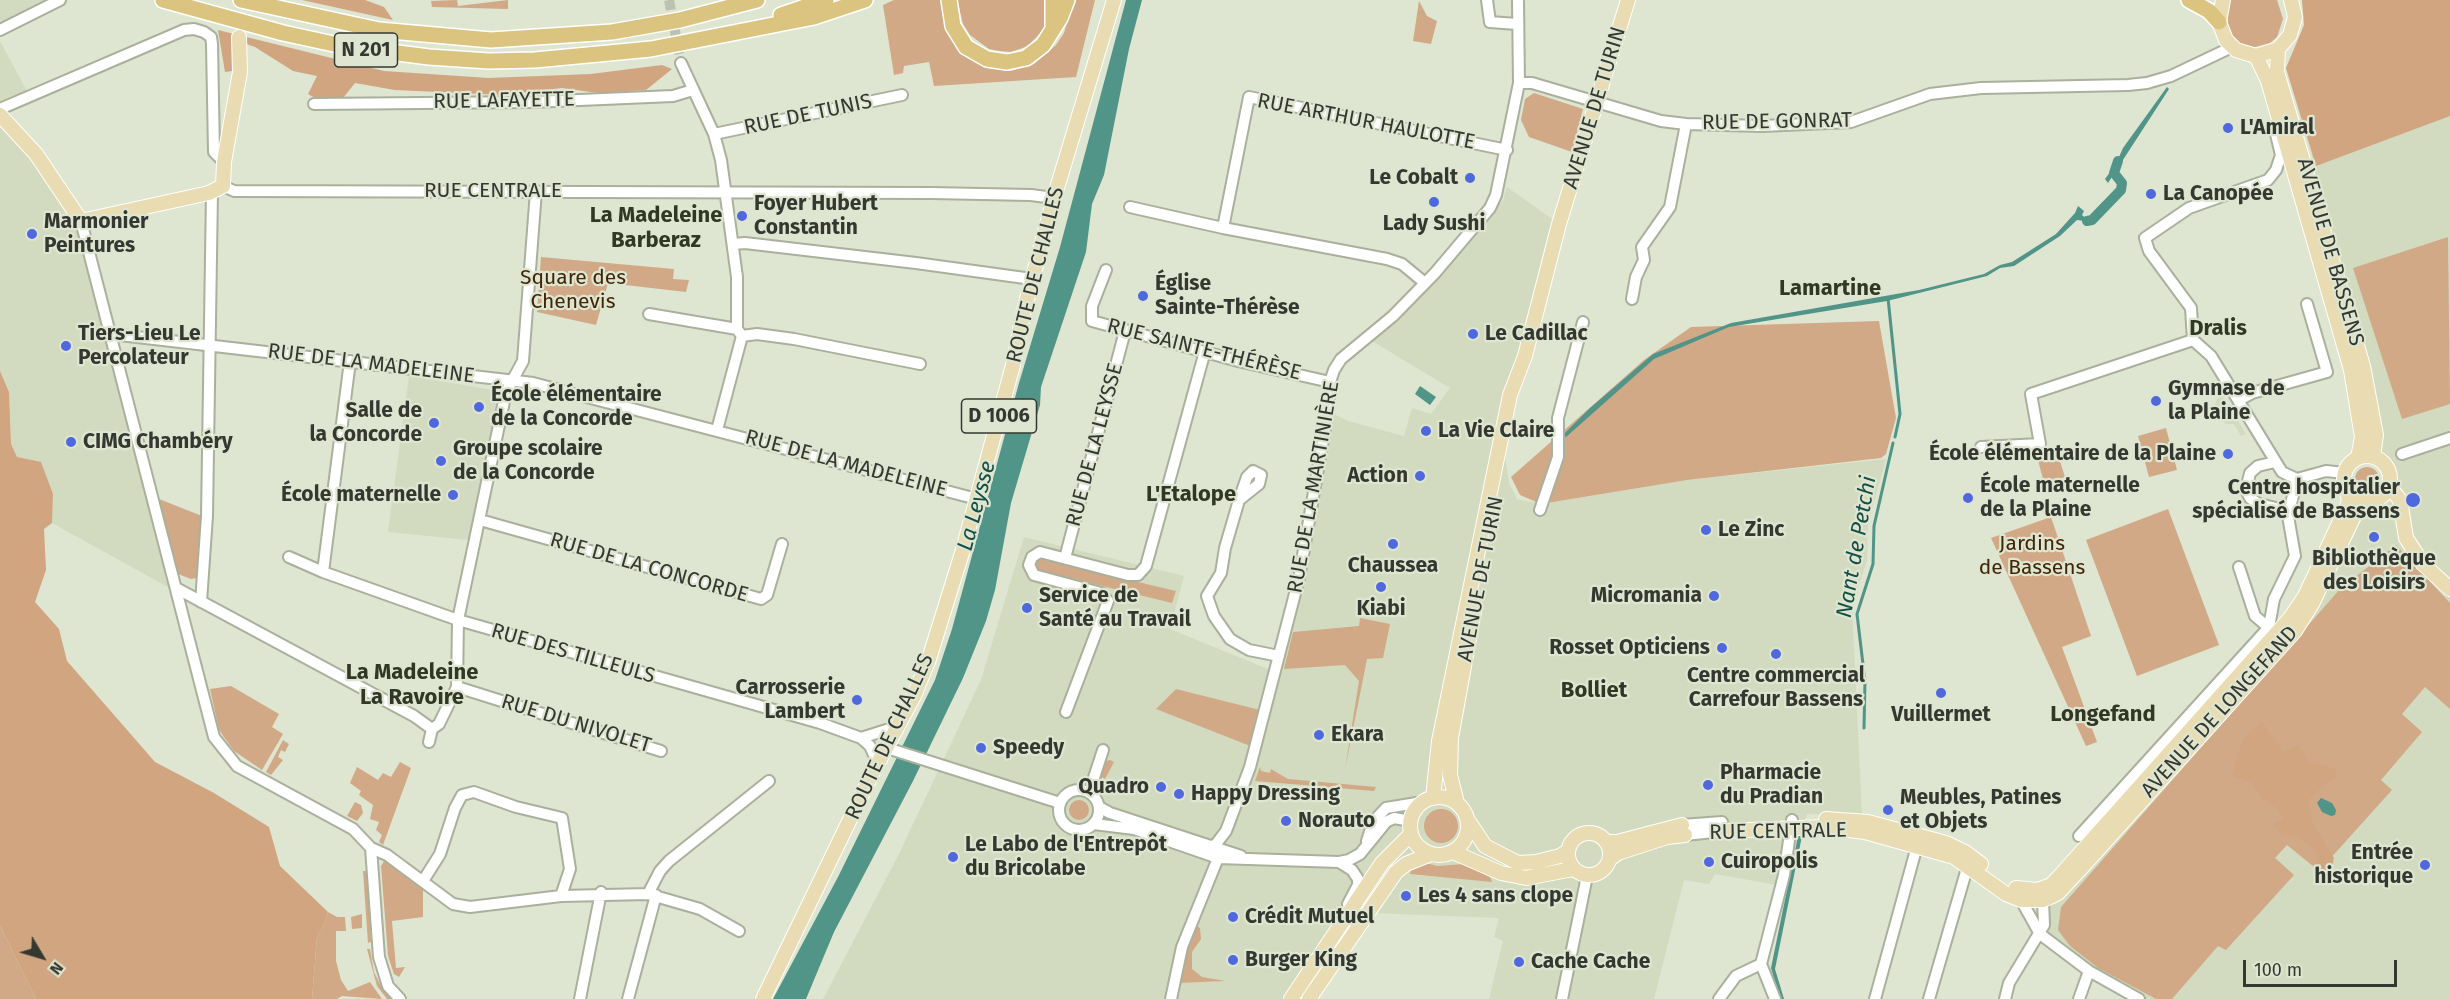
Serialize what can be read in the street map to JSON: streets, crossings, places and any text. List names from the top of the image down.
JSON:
{
  "streets": {
    "highway": ["N 201"],
    "main road": [
      "AVENUE DE TURIN",
      "RUE CENTRALE",
      "AVENUE DE BASSENS",
      "ROUTE DE CHALLES",
      "D 1006",
      "AVENUE DE LONGEFAND"
    ],
    "street": [
      "RUE LAFAYETTE",
      "RUE DE TUNIS",
      "RUE ARTHUR HAULOTTE",
      "RUE DE GONRAT",
      "RUE SAINTE-THÉRÈSE",
      "RUE DE LA MADELEINE",
      "RUE DE LA LEYSSE",
      "RUE DE LA MARTINIÈRE",
      "RUE DE LA CONCORDE",
      "RUE DES TILLEULS",
      "RUE DU NIVOLET"
    ]
  },
  "crossings": [
    ["AVENUE DE TURIN", "RUE DE GONRAT"],
    ["RUE ARTHUR HAULOTTE", "RUE DE LA MARTINIÈRE"],
    ["RUE DE GONRAT", "RUE DE LA MARTINIÈRE"],
    ["RUE CENTRALE", "ROUTE DE CHALLES"],
    ["RUE CENTRALE", "AVENUE DE LONGEFAND"],
    ["AVENUE DE BASSENS", "AVENUE DE LONGEFAND"],
    ["ROUTE DE CHALLES", "RUE DE LA MADELEINE"],
    ["RUE SAINTE-THÉRÈSE", "RUE DE LA LEYSSE"],
    ["RUE SAINTE-THÉRÈSE", "RUE DE LA MARTINIÈRE"]
  ],
  "districts": [
    "La Madeleine Barberaz",
    "Lamartine",
    "Dralis",
    "L'Etalope",
    "La Madeleine La Ravoire",
    "Bolliet",
    "Longefand"
  ],
  "water": ["La Leysse", "Nant de Petchi"],
  "parks": ["Square des Chenevis", "Jardins de Bassens"],
  "places": [
    "L'Amiral",
    "Le Cobalt",
    "La Canopée",
    "Lady Sushi",
    "Foyer Hubert Constantin",
    "Marmonier Peintures",
    "Église Sainte-Thérèse",
    "Le Cadillac",
    "Tiers-Lieu Le Percolateur",
    "Gymnase de la Plaine",
    "École élémentaire de la Concorde",
    "Salle de la Concorde",
    "La Vie Claire",
    "CIMG Chambéry",
    "École élémentaire de la Plaine",
    "Groupe scolaire de la Concorde",
    "Action",
    "École maternelle",
    "École maternelle de la Plaine",
    "Centre hospitalier spécialisé de Bassens",
    "Le Zinc",
    "Bibliothèque des Loisirs",
    "Chaussea",
    "Kiabi",
    "Micromania",
    "Service de Santé au Travail",
    "Rosset Opticiens",
    "Centre commercial Carrefour Bassens",
    "Vuillermet",
    "Carrosserie Lambert",
    "Ekara",
    "Speedy",
    "Pharmacie du Pradian",
    "Quadro",
    "Happy Dressing",
    "Meubles, Patines et Objets",
    "Norauto",
    "Le Labo de l'Entrepôt du Bricolabe",
    "Cuiropolis",
    "Entrée historique",
    "Les 4 sans clope",
    "Crédit Mutuel",
    "Burger King",
    "Cache Cache"
  ],
  "scale_bar": "100 m",
  "north": "bottom right"
}
